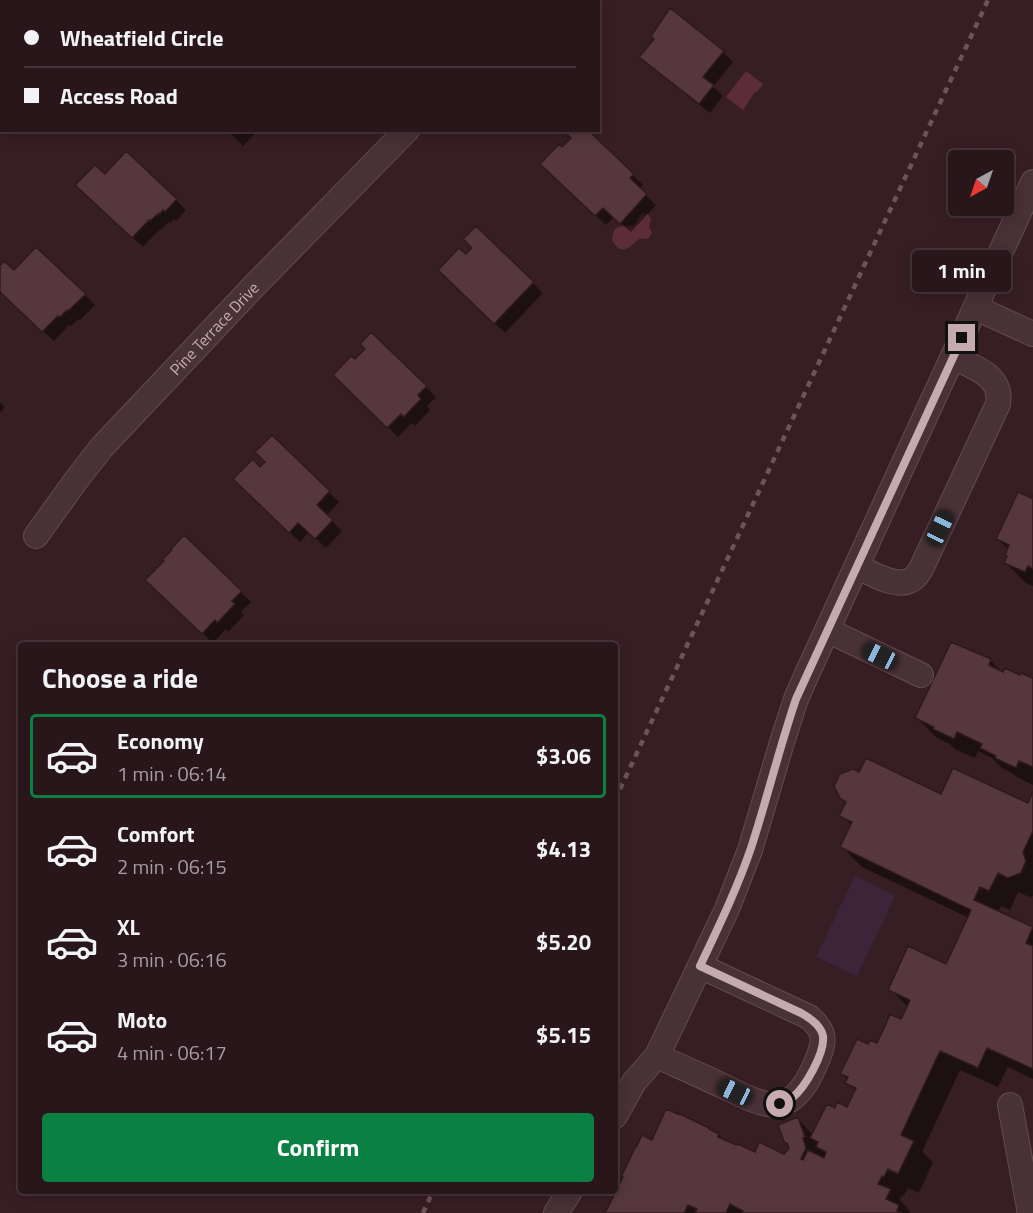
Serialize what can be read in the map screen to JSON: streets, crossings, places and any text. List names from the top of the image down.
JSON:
{
  "streets": {
    "street": ["Pine Terrace Drive"]
  },
  "north": "bottom left",
  "page": {
    "banner": ["Wheatfield Circle", "Access Road"],
    "bubble": "1 min",
    "heading": "Choose a ride",
    "list": [
      {
        "name": "Economy",
        "note": "1 min · 06:14",
        "value": "$3.06"
      },
      {
        "name": "Comfort",
        "note": "2 min · 06:15",
        "value": "$4.13"
      },
      {
        "name": "XL",
        "note": "3 min · 06:16",
        "value": "$5.20"
      },
      {
        "name": "Moto",
        "note": "4 min · 06:17",
        "value": "$5.15"
      }
    ],
    "buttons": "Confirm"
  }
}
